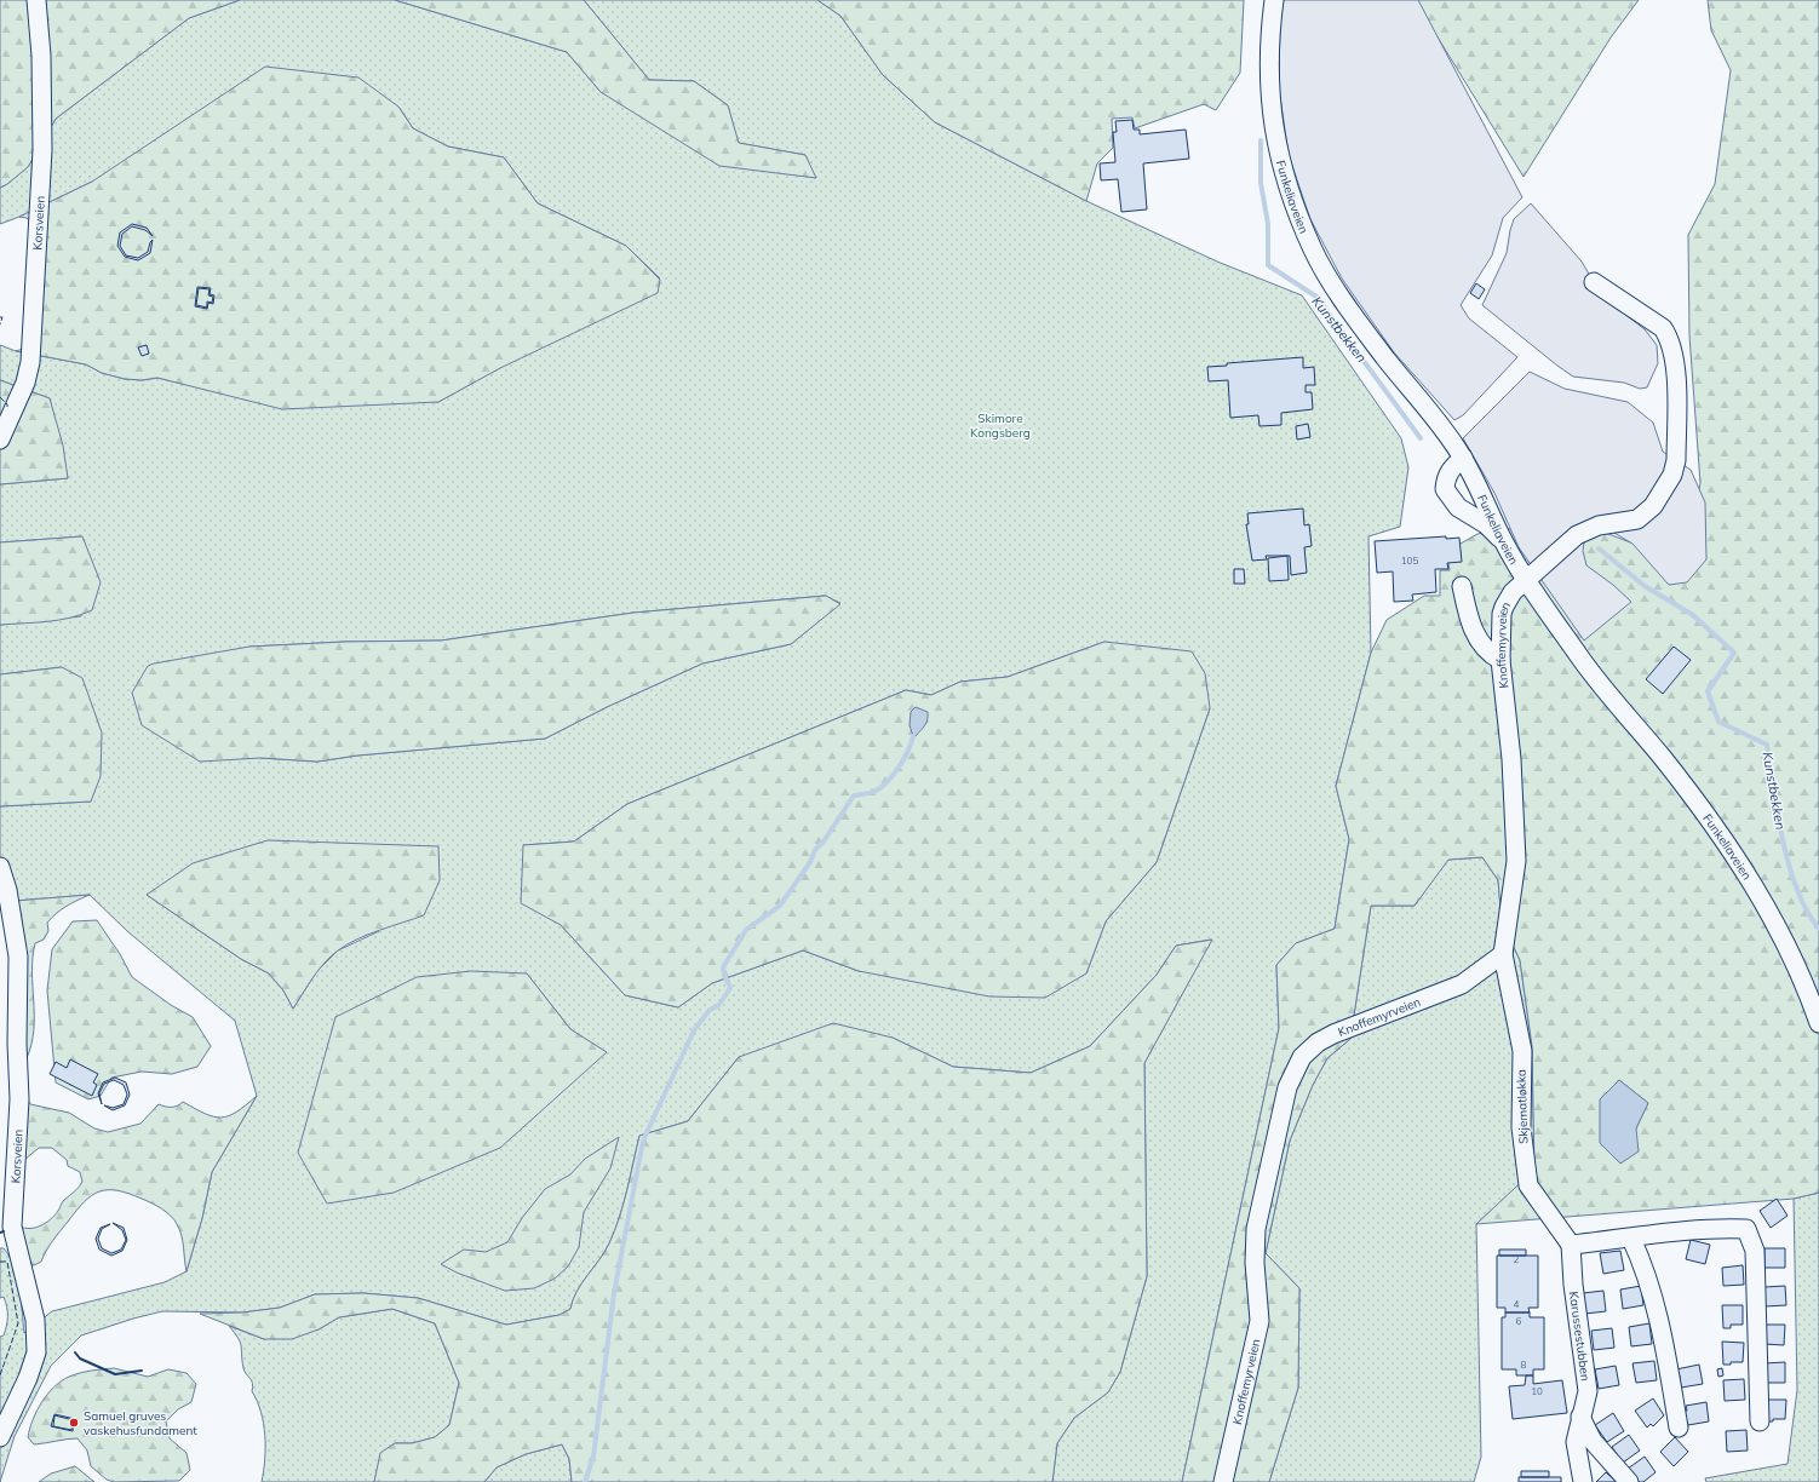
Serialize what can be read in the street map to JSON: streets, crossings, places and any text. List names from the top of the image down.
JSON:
{
  "streets": {
    "street": [
      "Funkeliaveien",
      "Korsveien",
      "Knoffemyrveien",
      "Skjematløkka",
      "Karussestubben"
    ]
  },
  "crossings": [
    ["Funkeliaveien", "Knoffemyrveien"],
    ["Knoffemyrveien", "Skjematløkka"],
    ["Skjematløkka", "Karussestubben"]
  ],
  "water": ["Kunstbekken"],
  "parks": ["Skimore Kongsberg"],
  "places": ["Samuel gruves vaskehusfundament"],
  "house_numbers": [
    "105",
    "2",
    "4",
    "6",
    "8",
    "10"
  ]
}
